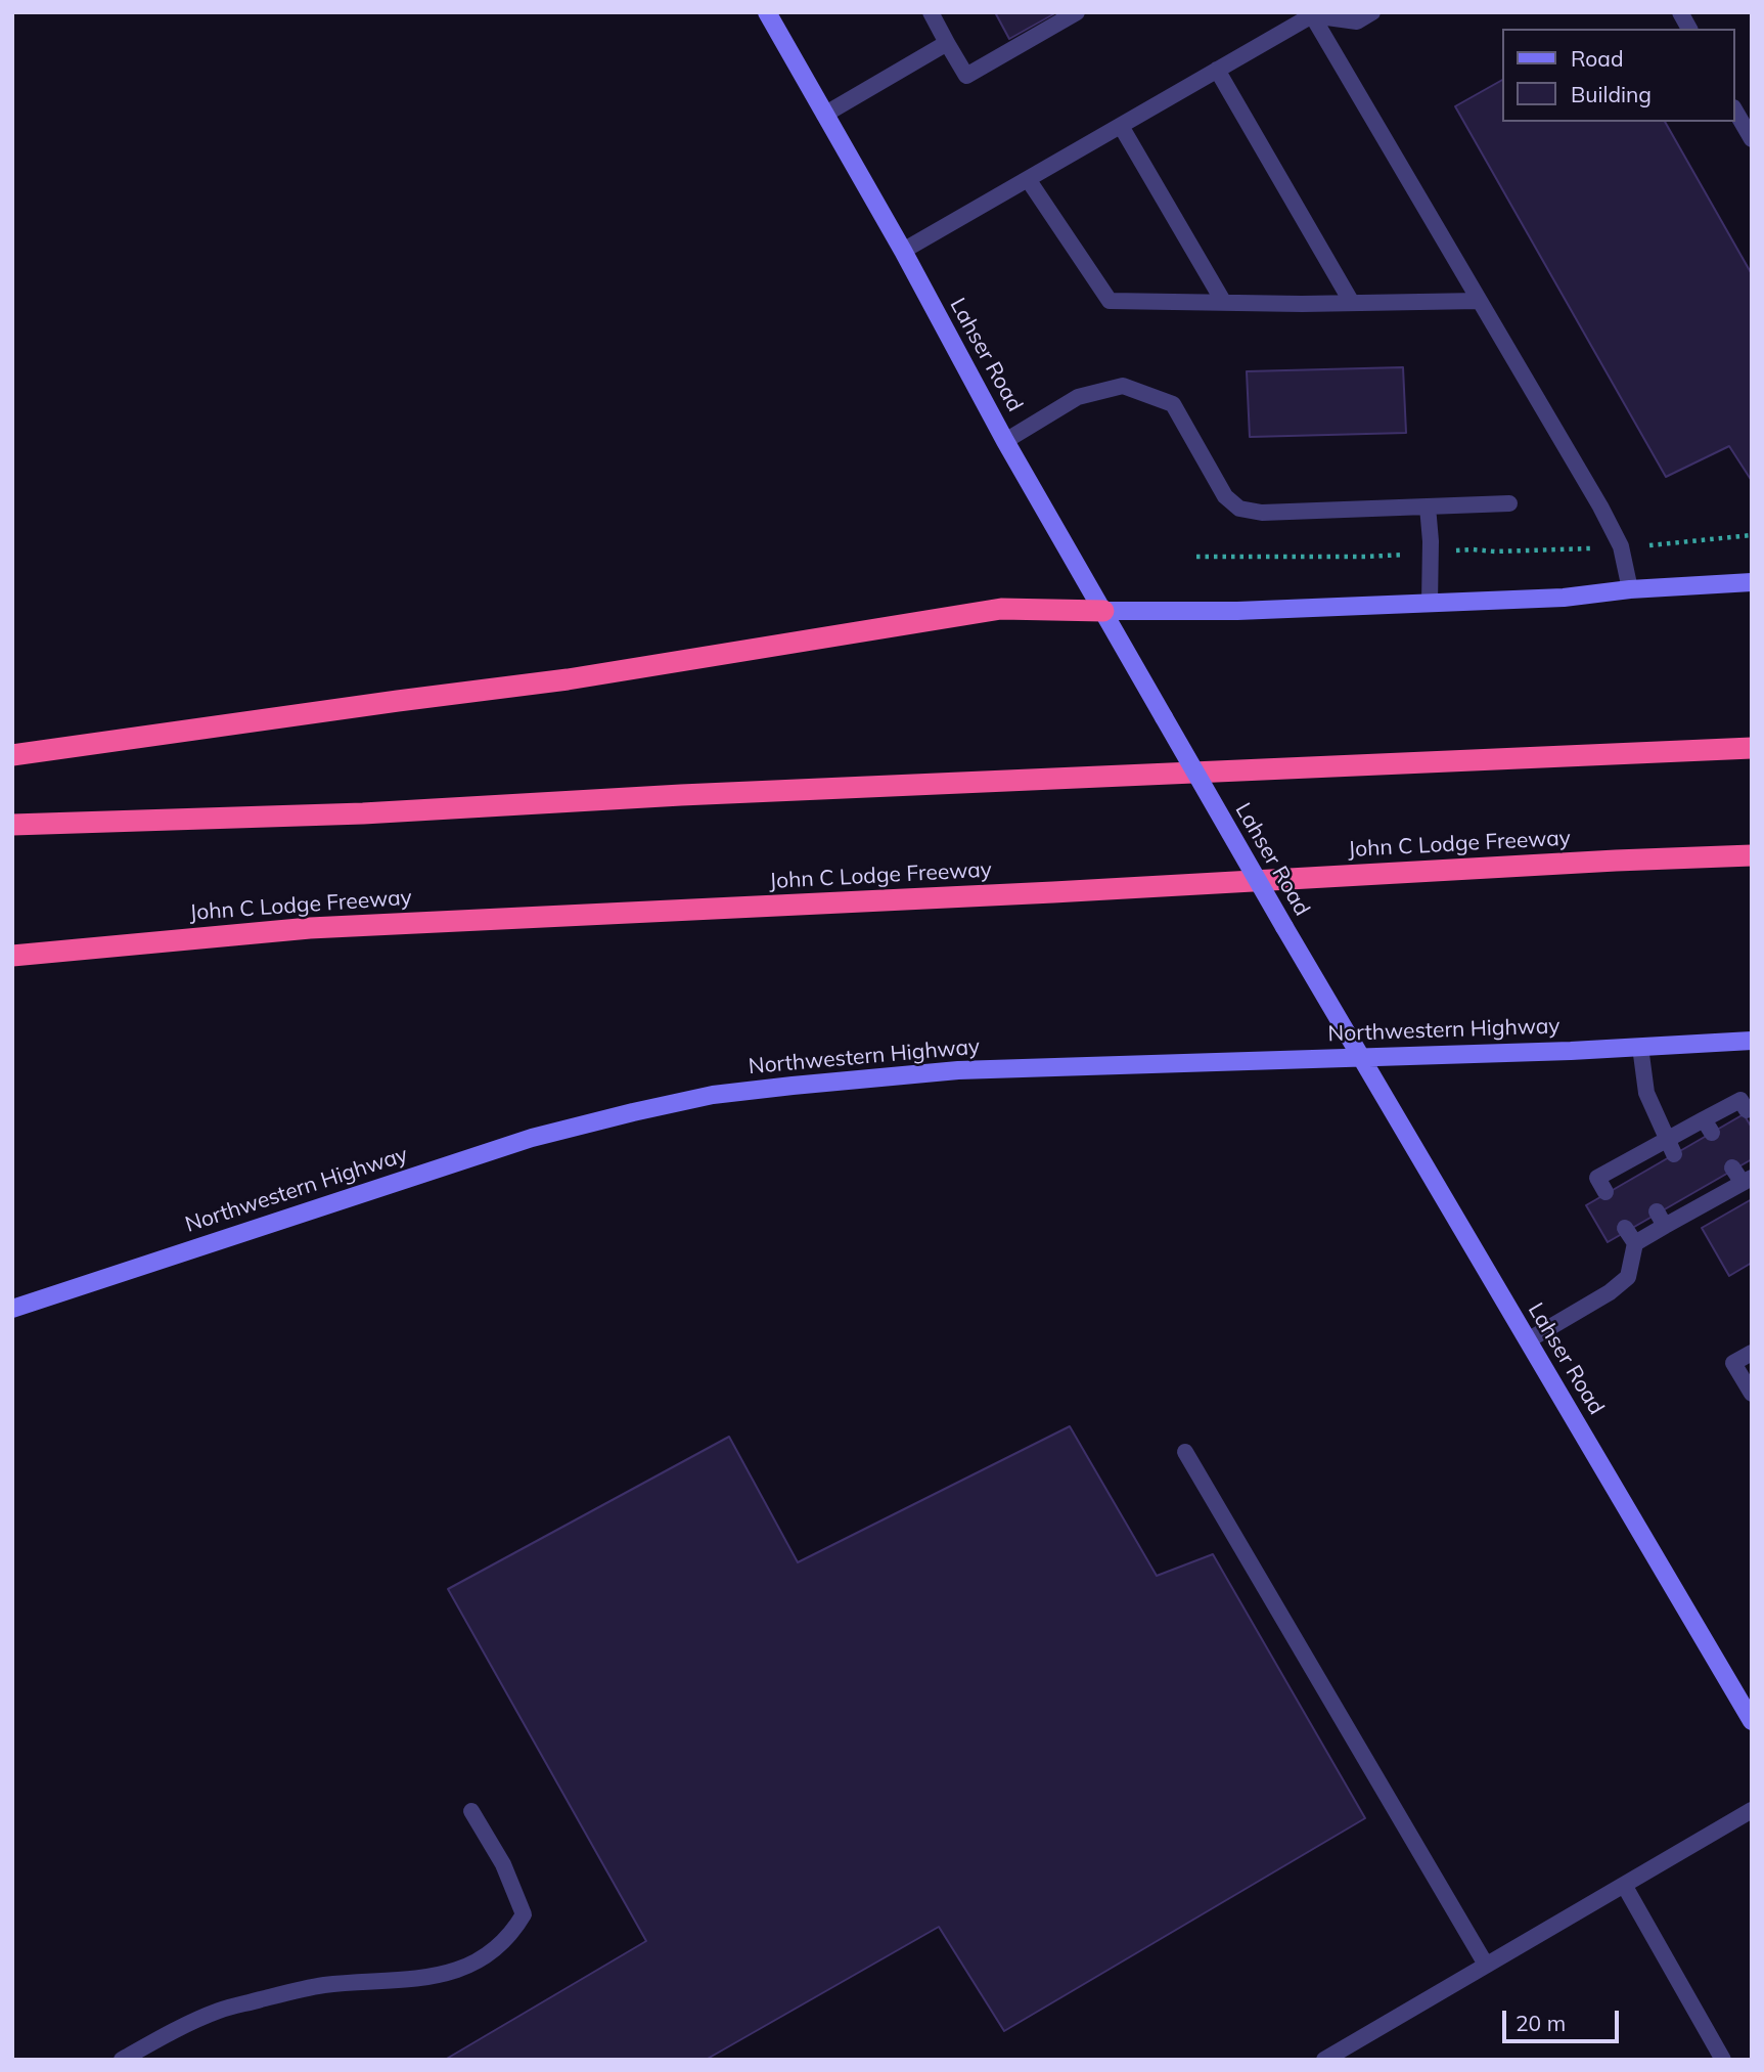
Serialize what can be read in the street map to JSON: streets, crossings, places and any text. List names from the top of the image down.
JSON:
{
  "streets": {
    "highway": ["John C Lodge Freeway"],
    "main road": ["Lahser Road", "Northwestern Highway"]
  },
  "crossings": [
    ["Lahser Road", "Northwestern Highway"]
  ],
  "legend": ["Road", "Building"],
  "scale_bar": "20 m"
}
